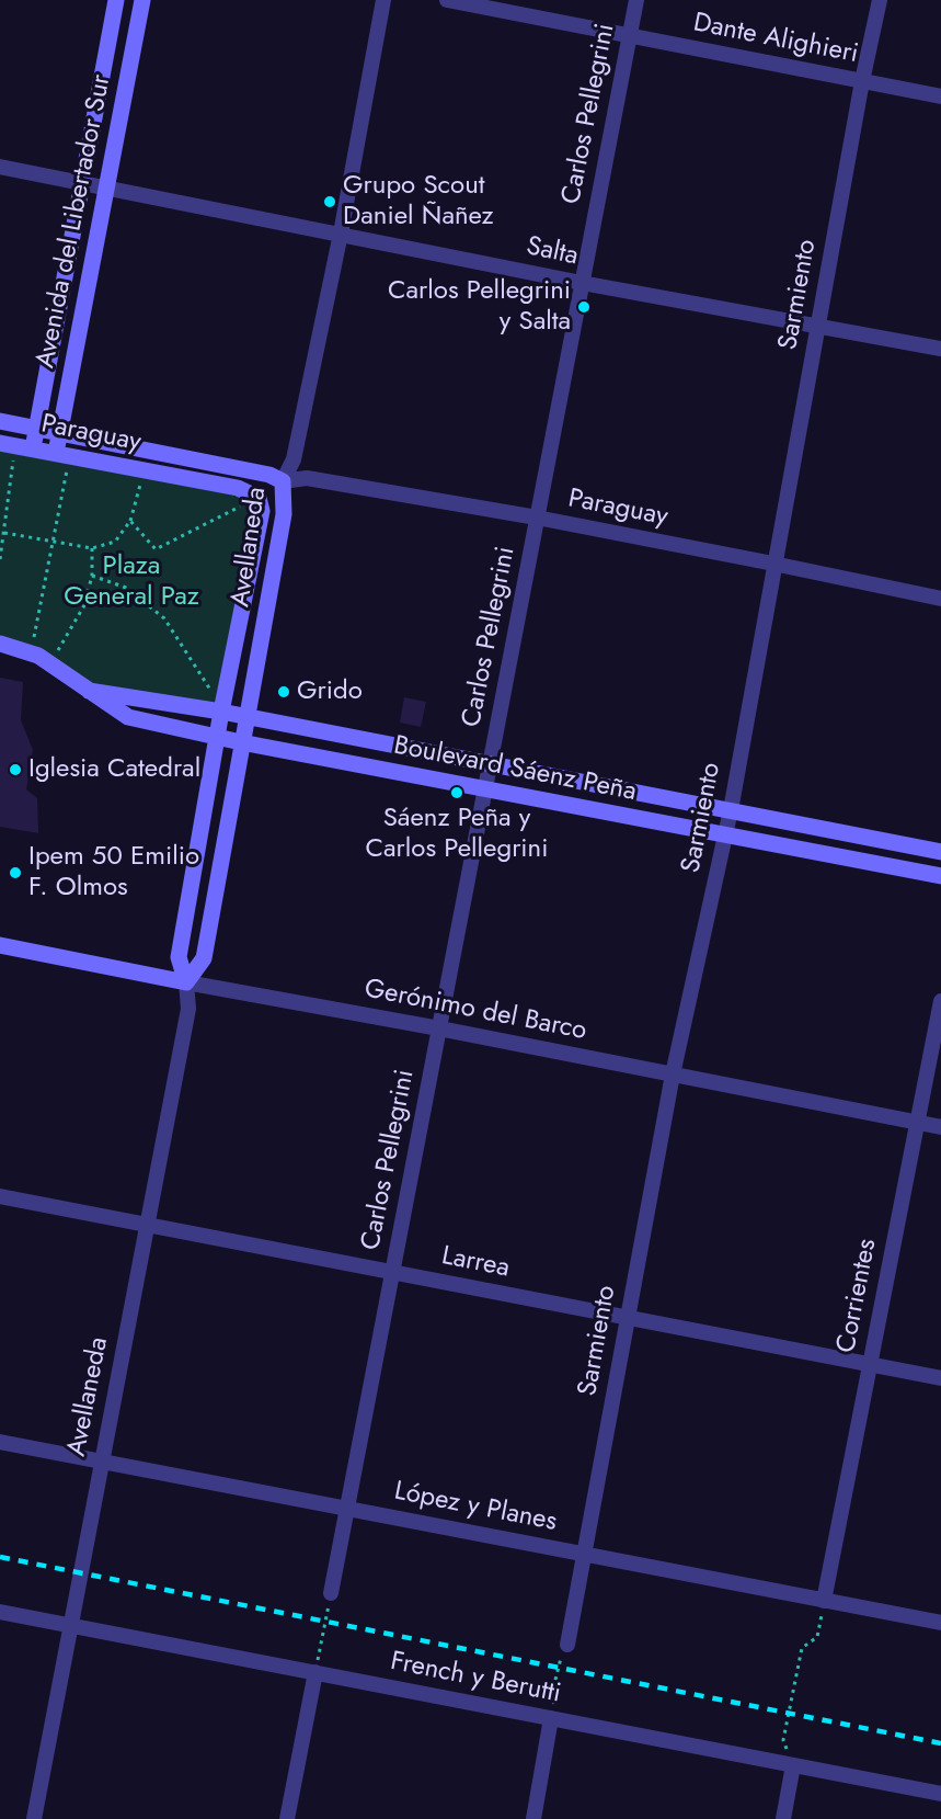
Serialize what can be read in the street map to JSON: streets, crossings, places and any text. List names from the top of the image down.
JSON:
{
  "streets": {
    "main road": [
      "Avenida del Libertador Sur",
      "Paraguay",
      "Avellaneda",
      "Boulevard Sáenz Peña",
      "Gerónimo del Barco"
    ],
    "street": [
      "Dante Alighieri",
      "Carlos Pellegrini",
      "Salta",
      "Sarmiento",
      "Larrea",
      "Corrientes",
      "López y Planes",
      "French y Berutti"
    ]
  },
  "crossings": [
    ["Dante Alighieri", "Carlos Pellegrini"],
    ["Dante Alighieri", "Sarmiento"],
    ["Carlos Pellegrini", "Salta"],
    ["Carlos Pellegrini", "Paraguay"],
    ["Carlos Pellegrini", "Boulevard Sáenz Peña"],
    ["Carlos Pellegrini", "Gerónimo del Barco"],
    ["Carlos Pellegrini", "Larrea"],
    ["Carlos Pellegrini", "López y Planes"],
    ["Avenida del Libertador Sur", "Salta"],
    ["Avenida del Libertador Sur", "Paraguay"],
    ["Salta", "Sarmiento"],
    ["Salta", "Avellaneda"],
    ["Sarmiento", "Paraguay"],
    ["Sarmiento", "Boulevard Sáenz Peña"],
    ["Sarmiento", "Gerónimo del Barco"],
    ["Sarmiento", "Larrea"],
    ["Sarmiento", "López y Planes"],
    ["Paraguay", "Avellaneda"],
    ["Avellaneda", "Boulevard Sáenz Peña"],
    ["Avellaneda", "Gerónimo del Barco"],
    ["Avellaneda", "Larrea"],
    ["Avellaneda", "López y Planes"],
    ["Avellaneda", "French y Berutti"],
    ["Gerónimo del Barco", "Corrientes"],
    ["Larrea", "Corrientes"],
    ["Corrientes", "López y Planes"]
  ],
  "parks": ["Plaza General Paz"],
  "places": [
    "Grupo Scout Daniel Ñañez",
    "Carlos Pellegrini y Salta",
    "Grido",
    "Iglesia Catedral",
    "Sáenz Peña y Carlos Pellegrini",
    "Ipem 50 Emilio F. Olmos"
  ]
}
